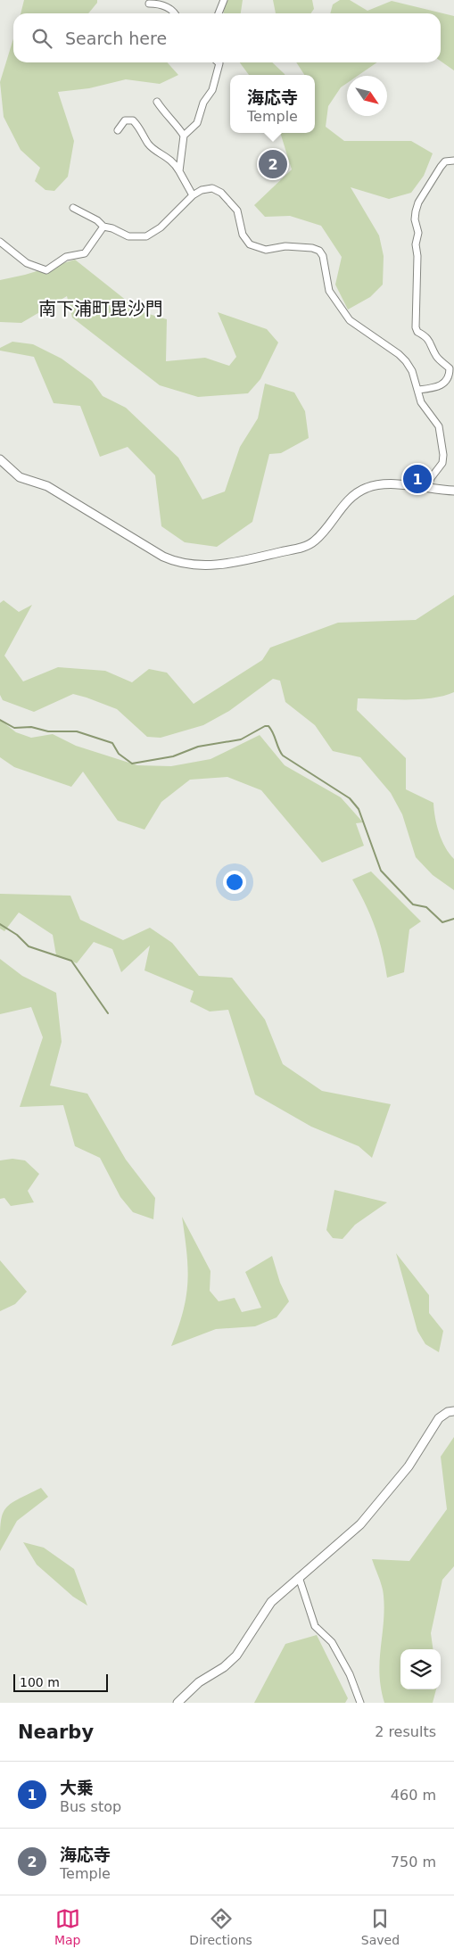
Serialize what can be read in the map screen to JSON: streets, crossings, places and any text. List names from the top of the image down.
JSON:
{
  "districts": ["南下浦町毘沙門"],
  "scale_bar": "100 m",
  "north": "bottom right",
  "page": {
    "search": "Search here",
    "popup": ["海応寺", "Temple"],
    "pins": ["2", "1"],
    "scale": "100 m",
    "heading": ["Nearby", "2 results"],
    "list": [
      {
        "mark": "1",
        "name": "大乗",
        "note": "Bus stop",
        "value": "460 m"
      },
      {
        "mark": "2",
        "name": "海応寺",
        "note": "Temple",
        "value": "750 m"
      }
    ],
    "nav": ["Map", "Directions", "Saved"]
  }
}
